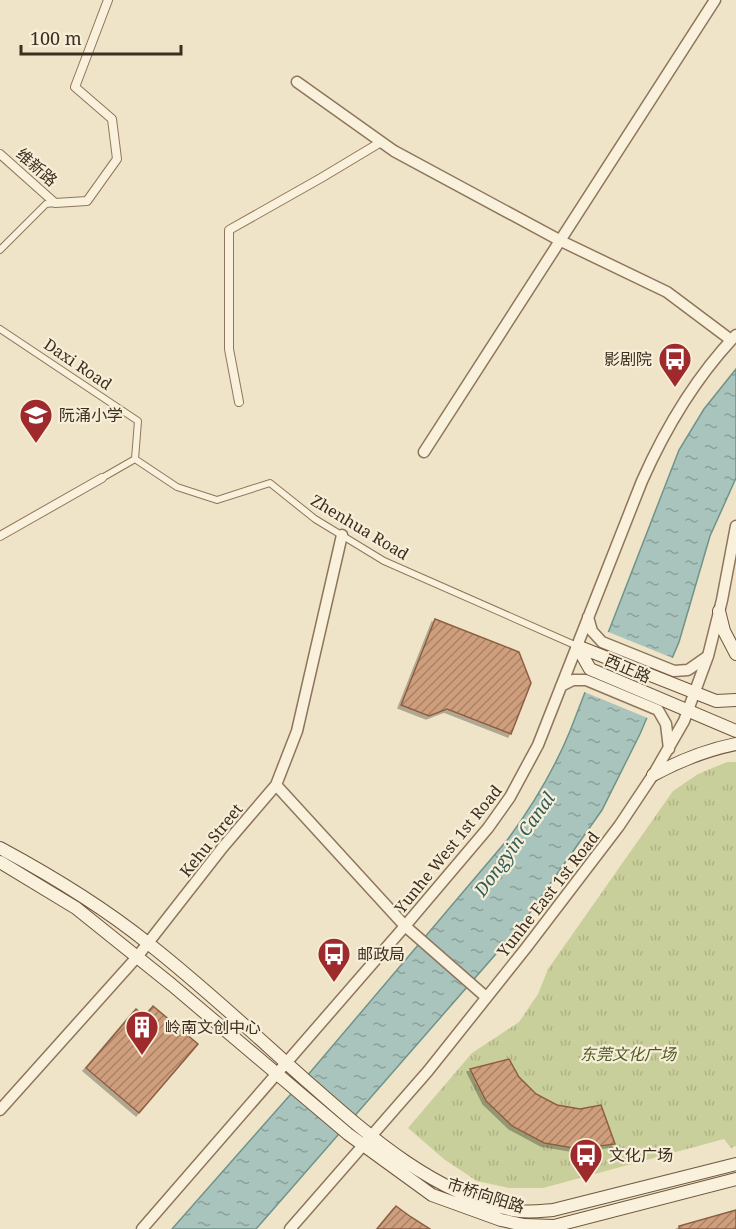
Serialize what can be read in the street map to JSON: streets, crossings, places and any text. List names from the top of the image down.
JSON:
{
  "streets": {
    "main road": ["西正路", "市桥向阳路"],
    "street": [
      "维新路",
      "Daxi Road",
      "Zhenhua Road",
      "Kehu Street",
      "Yunhe West 1st Road",
      "Yunhe East 1st Road"
    ]
  },
  "crossings": [
    ["Daxi Road", "Zhenhua Road"],
    ["Zhenhua Road", "西正路"],
    ["Zhenhua Road", "Kehu Street"],
    ["Zhenhua Road", "Yunhe West 1st Road"],
    ["西正路", "Yunhe West 1st Road"],
    ["西正路", "Yunhe East 1st Road"],
    ["Yunhe East 1st Road", "市桥向阳路"]
  ],
  "water": ["Dongyin Canal"],
  "parks": ["东莞文化广场"],
  "places": {
    "bus stop": ["影剧院", "邮政局", "文化广场"],
    "school or university": ["阮涌小学"],
    "building": ["岭南文创中心"]
  },
  "scale_bar": "100 m"
}
